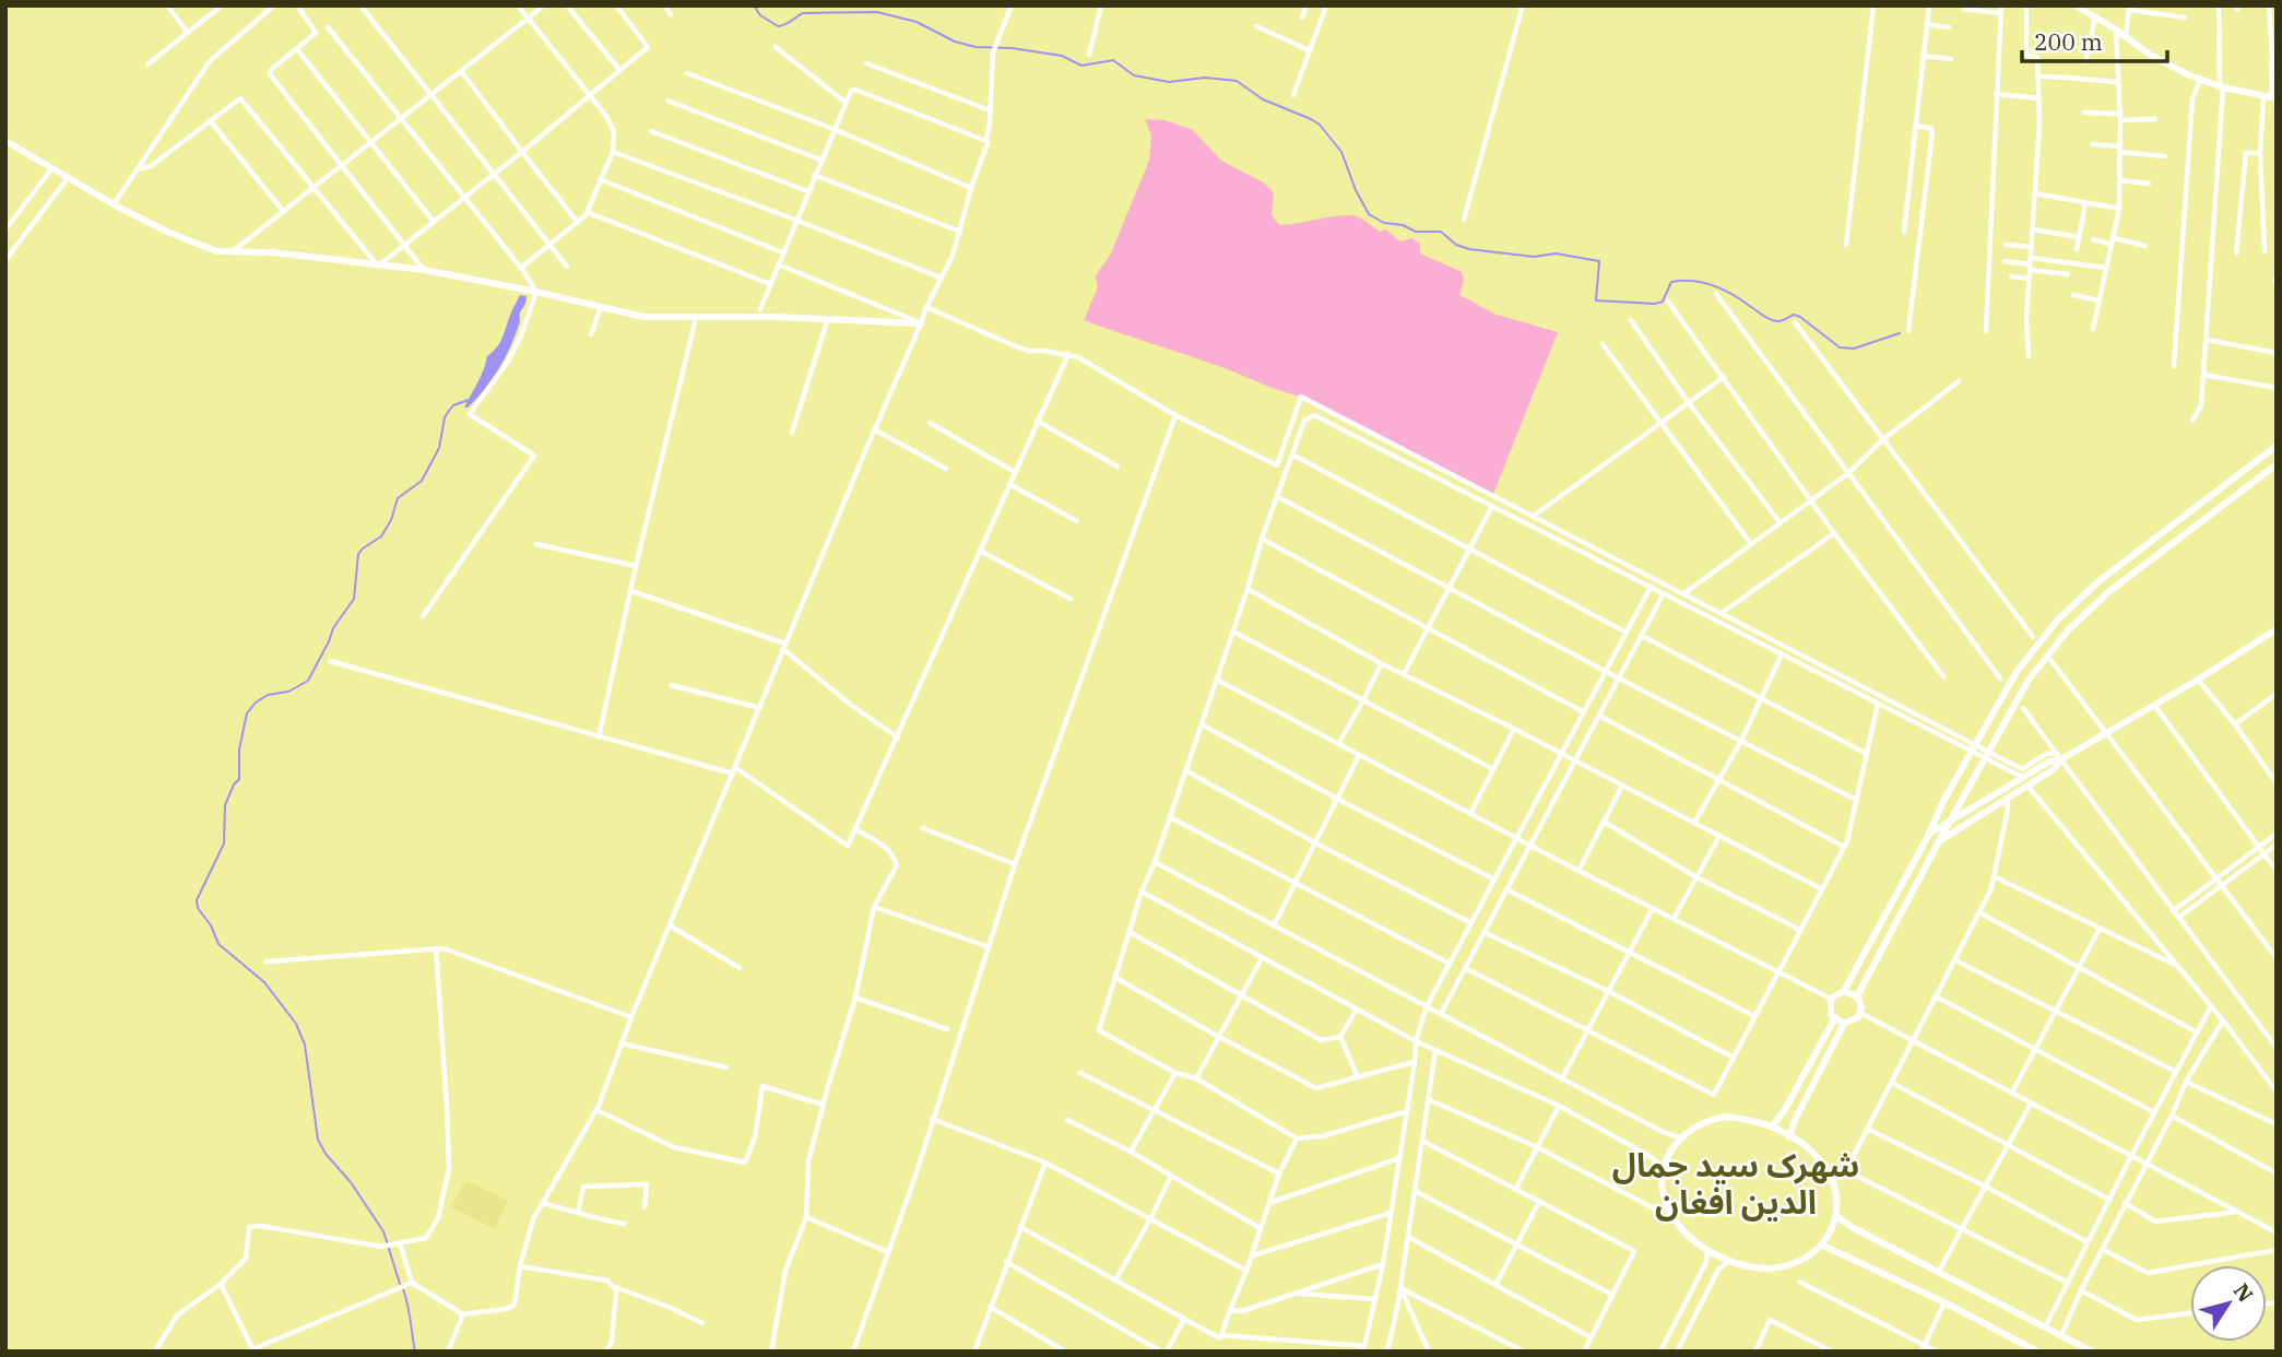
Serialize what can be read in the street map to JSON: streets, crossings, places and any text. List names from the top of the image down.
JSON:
{
  "districts": ["شهرک سید جمال الدین افغان"],
  "scale_bar": "200 m",
  "north": "top right"
}
